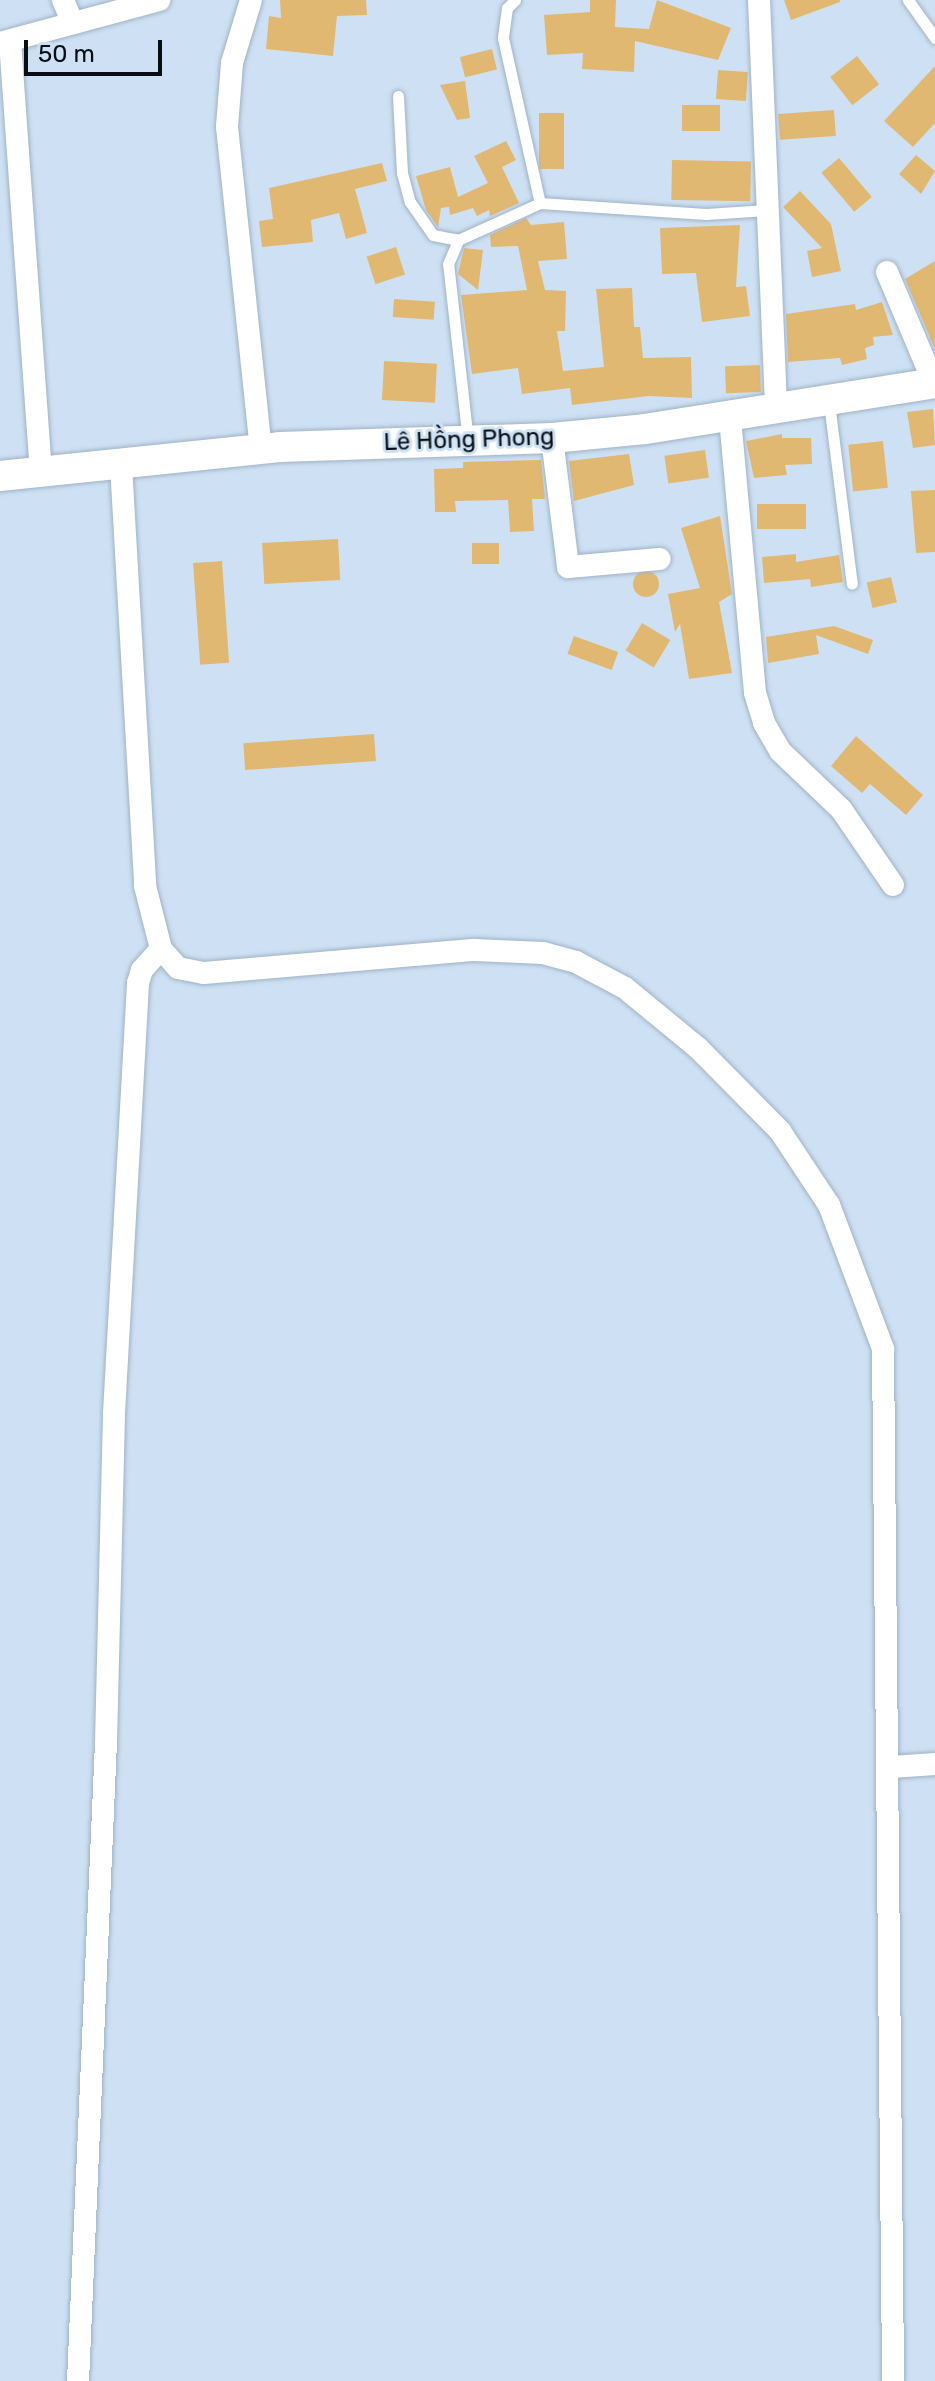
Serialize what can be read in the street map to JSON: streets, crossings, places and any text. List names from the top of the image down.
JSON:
{
  "streets": {
    "street": ["Lê Hồng Phong"]
  },
  "scale_bar": "50 m"
}
